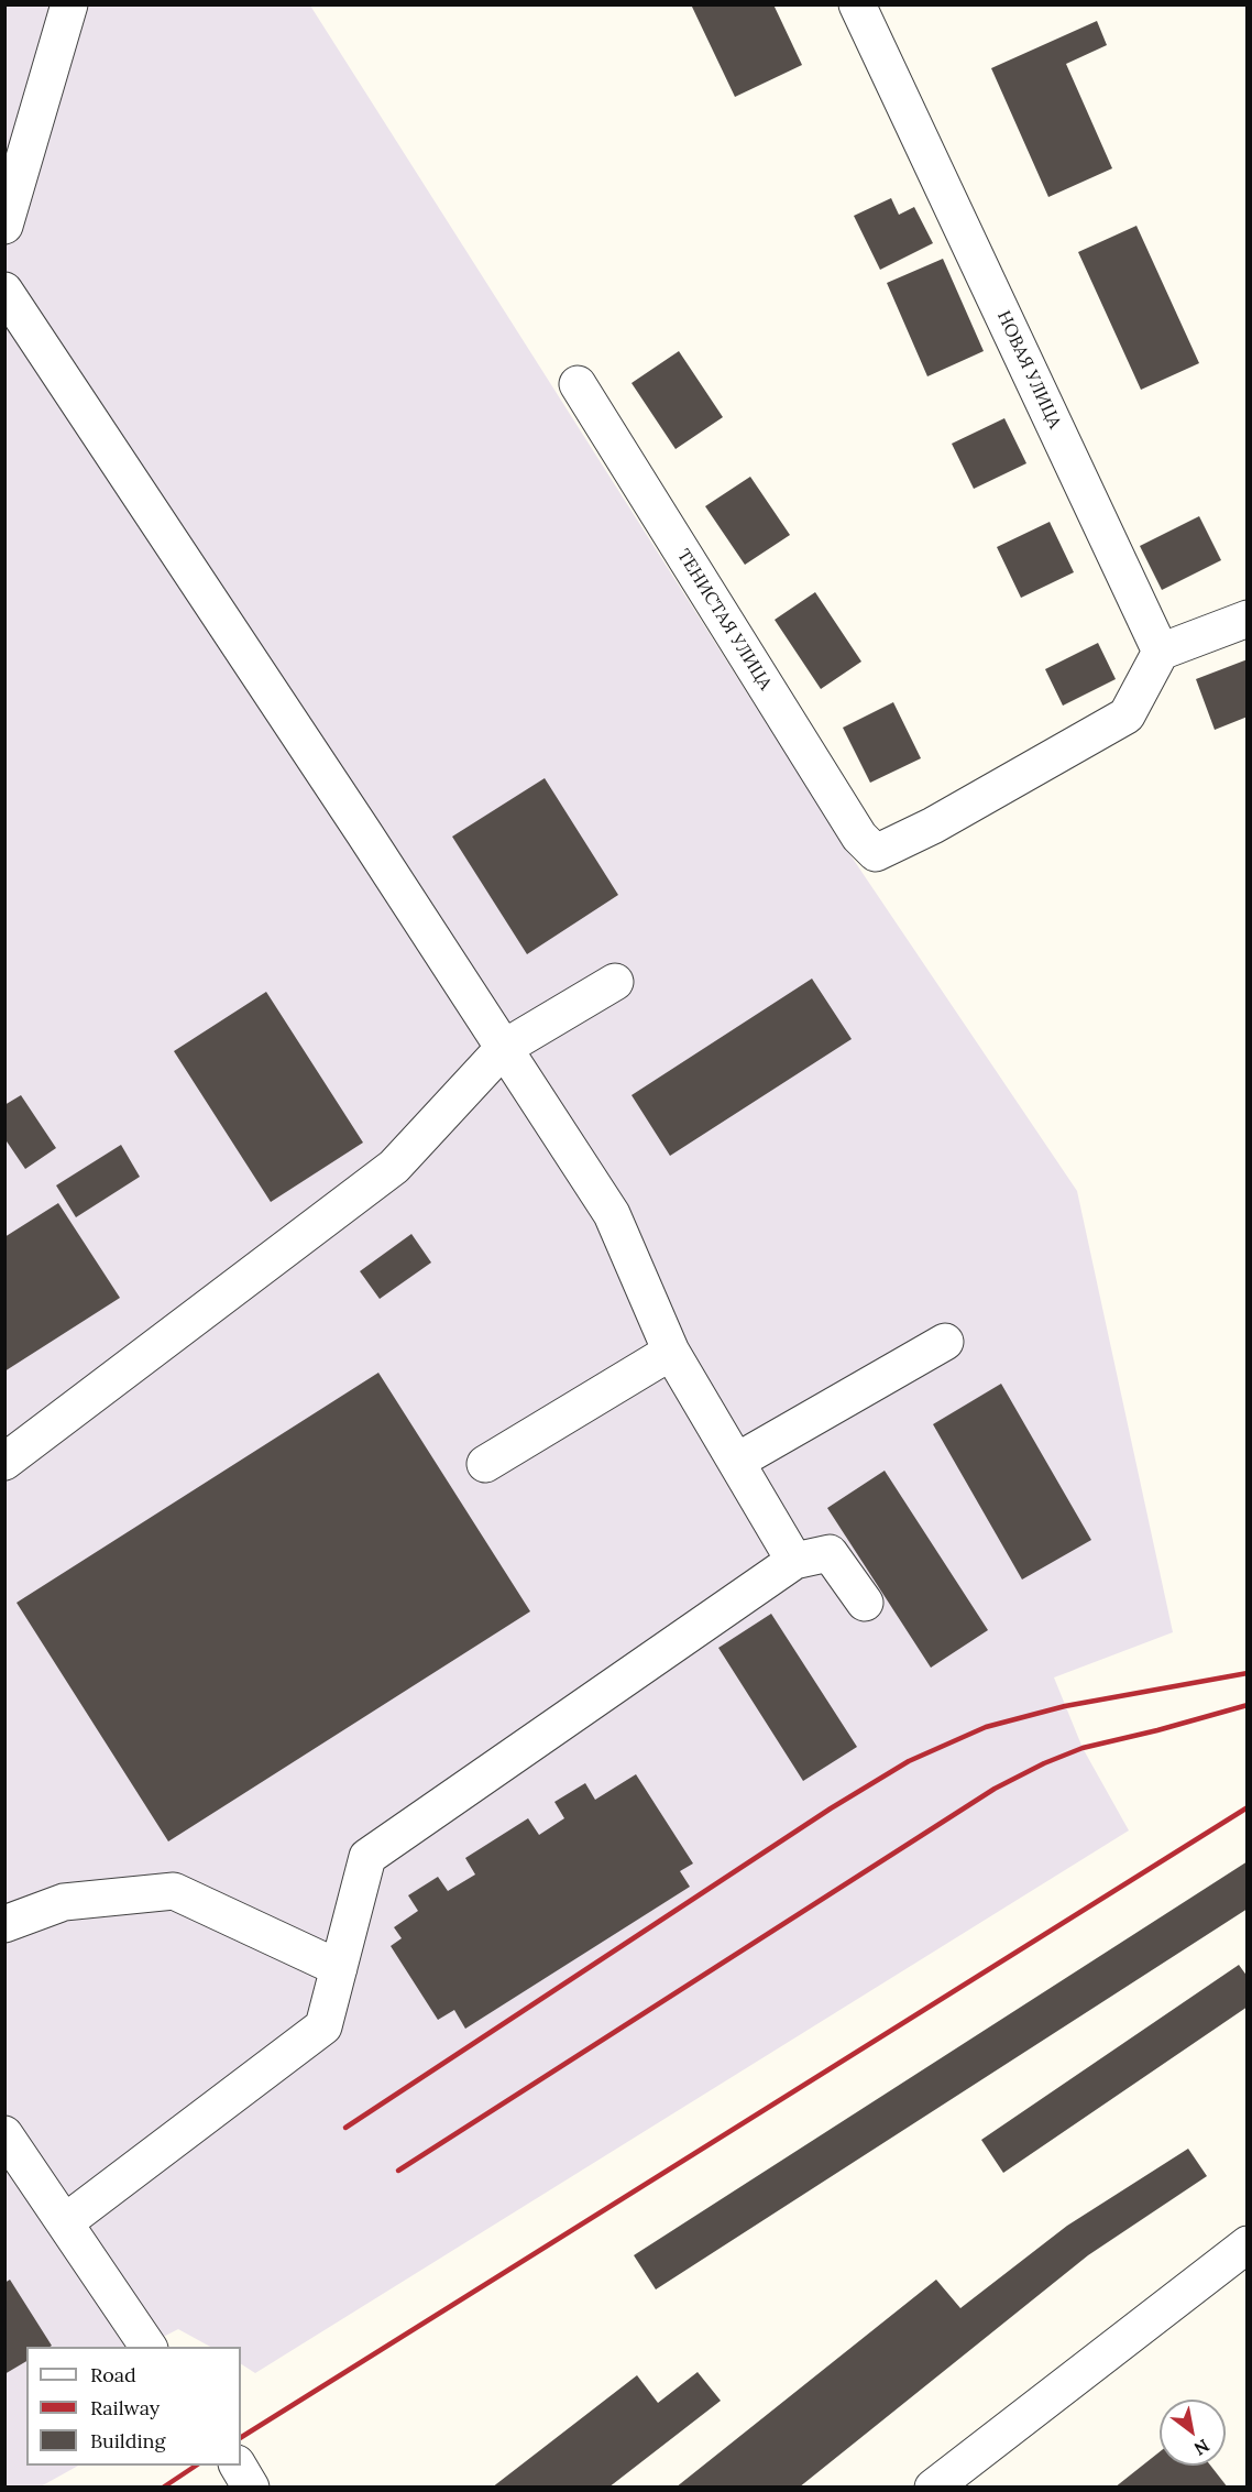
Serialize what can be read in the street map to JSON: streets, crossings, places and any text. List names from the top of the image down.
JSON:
{
  "streets": {
    "street": ["НОВАЯ УЛИЦА", "ТЕНИСТАЯ УЛИЦА"]
  },
  "crossings": [
    ["НОВАЯ УЛИЦА", "ТЕНИСТАЯ УЛИЦА"]
  ],
  "legend": ["Road", "Railway", "Building"],
  "north": "bottom right"
}
